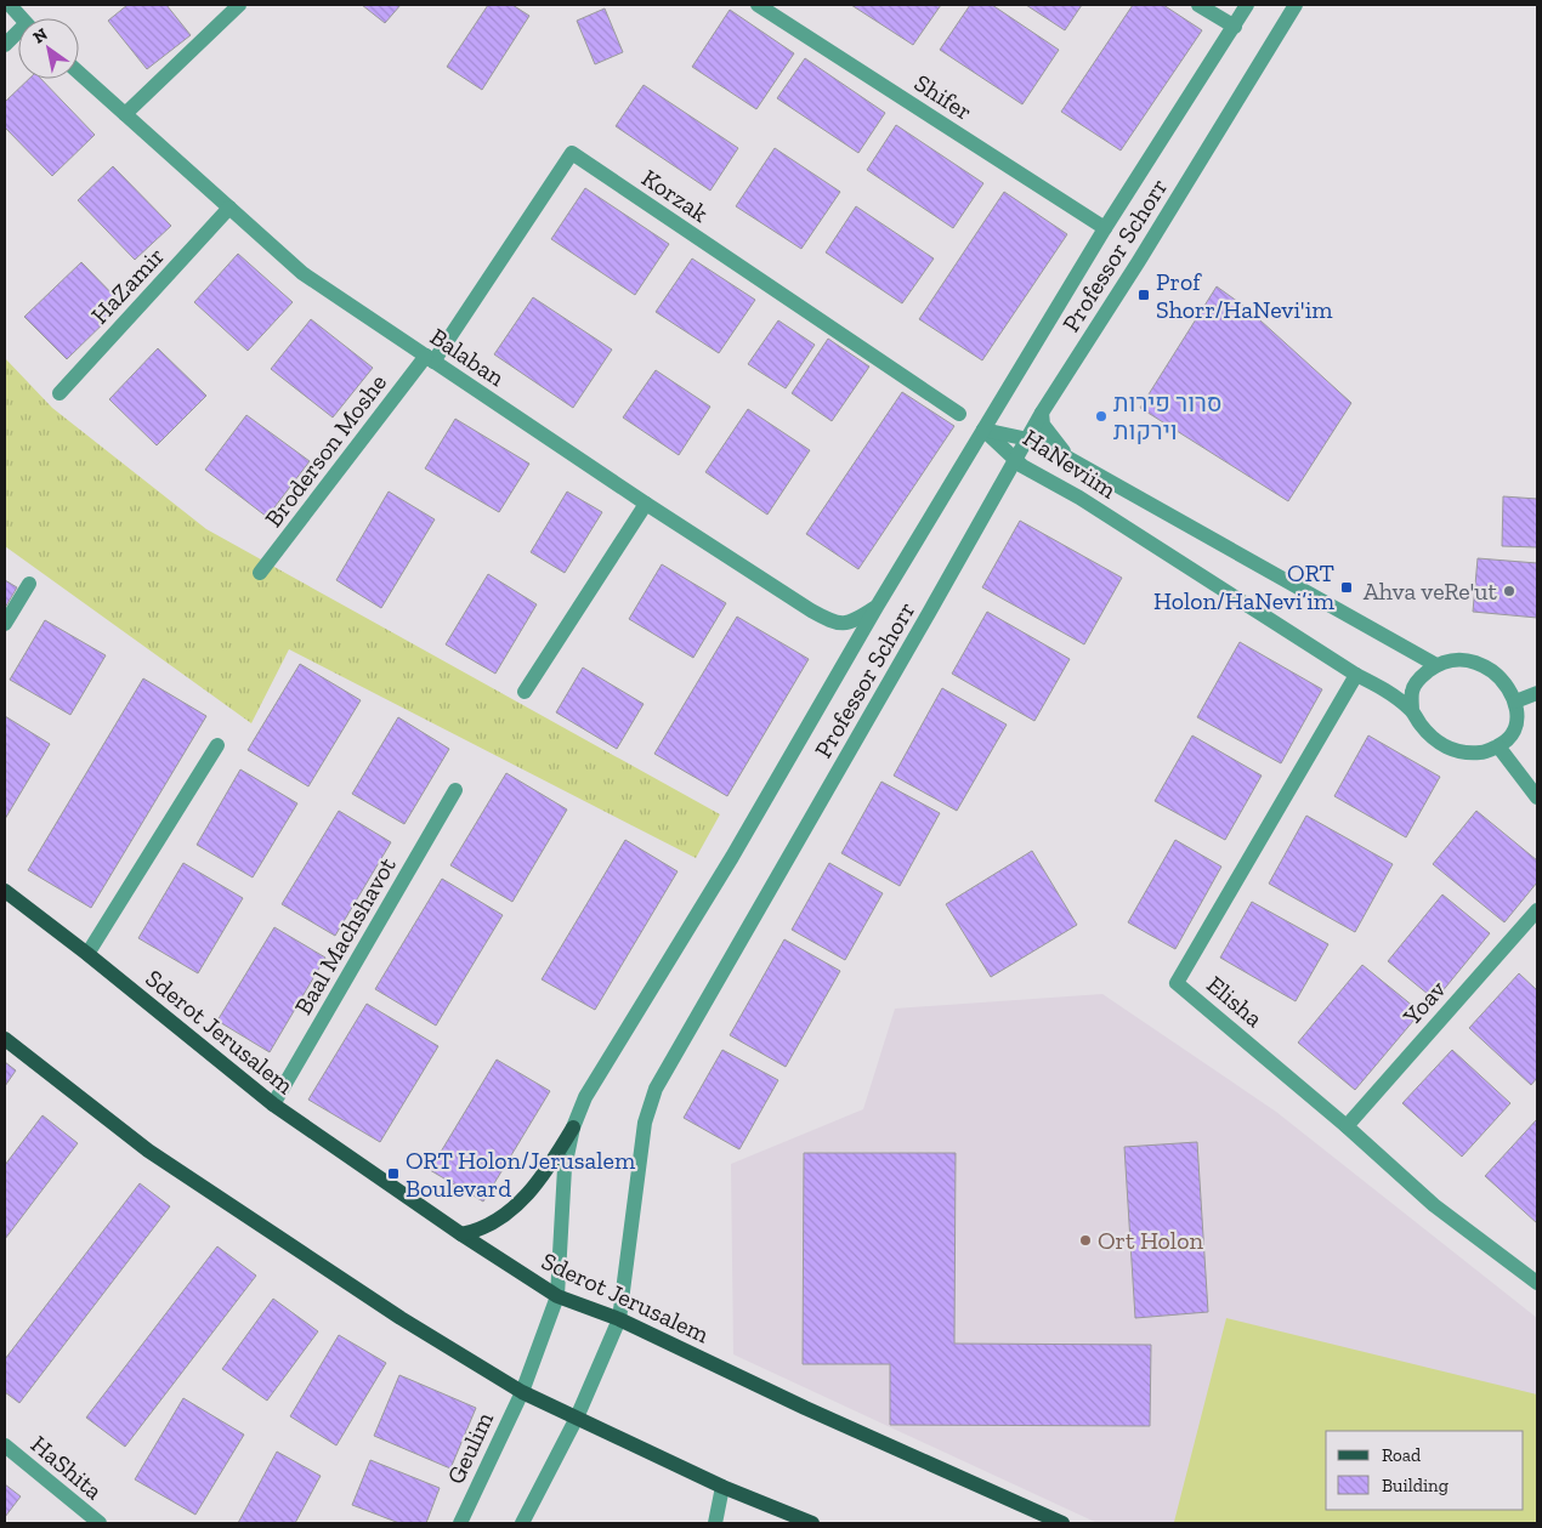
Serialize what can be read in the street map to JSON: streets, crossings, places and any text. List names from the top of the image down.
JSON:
{
  "streets": {
    "main road": ["Sderot Jerusalem"],
    "street": [
      "Shifer",
      "Korzak",
      "Professor Schorr",
      "HaZamir",
      "Balaban",
      "Broderson Moshe",
      "HaNeviim",
      "Baal Machshavot",
      "Elisha",
      "Yoav",
      "Geulim",
      "HaShita"
    ]
  },
  "crossings": [
    ["Shifer", "Professor Schorr"],
    ["Korzak", "Balaban"],
    ["Korzak", "Broderson Moshe"],
    ["Professor Schorr", "Balaban"],
    ["Professor Schorr", "HaNeviim"],
    ["Professor Schorr", "Sderot Jerusalem"],
    ["Professor Schorr", "Geulim"],
    ["HaZamir", "Balaban"],
    ["Balaban", "Broderson Moshe"],
    ["HaNeviim", "Elisha"],
    ["Baal Machshavot", "Sderot Jerusalem"],
    ["Elisha", "Yoav"]
  ],
  "places": {
    "transit": ["Prof Shorr/HaNevi'im", "ORT Holon/HaNevi’im", "ORT Holon/Jerusalem Boulevard"],
    "other": ["סרור פירות וירקות", "Ahva veRe'ut", "Ort Holon"]
  },
  "legend": ["Road", "Building"],
  "north": "top left"
}
